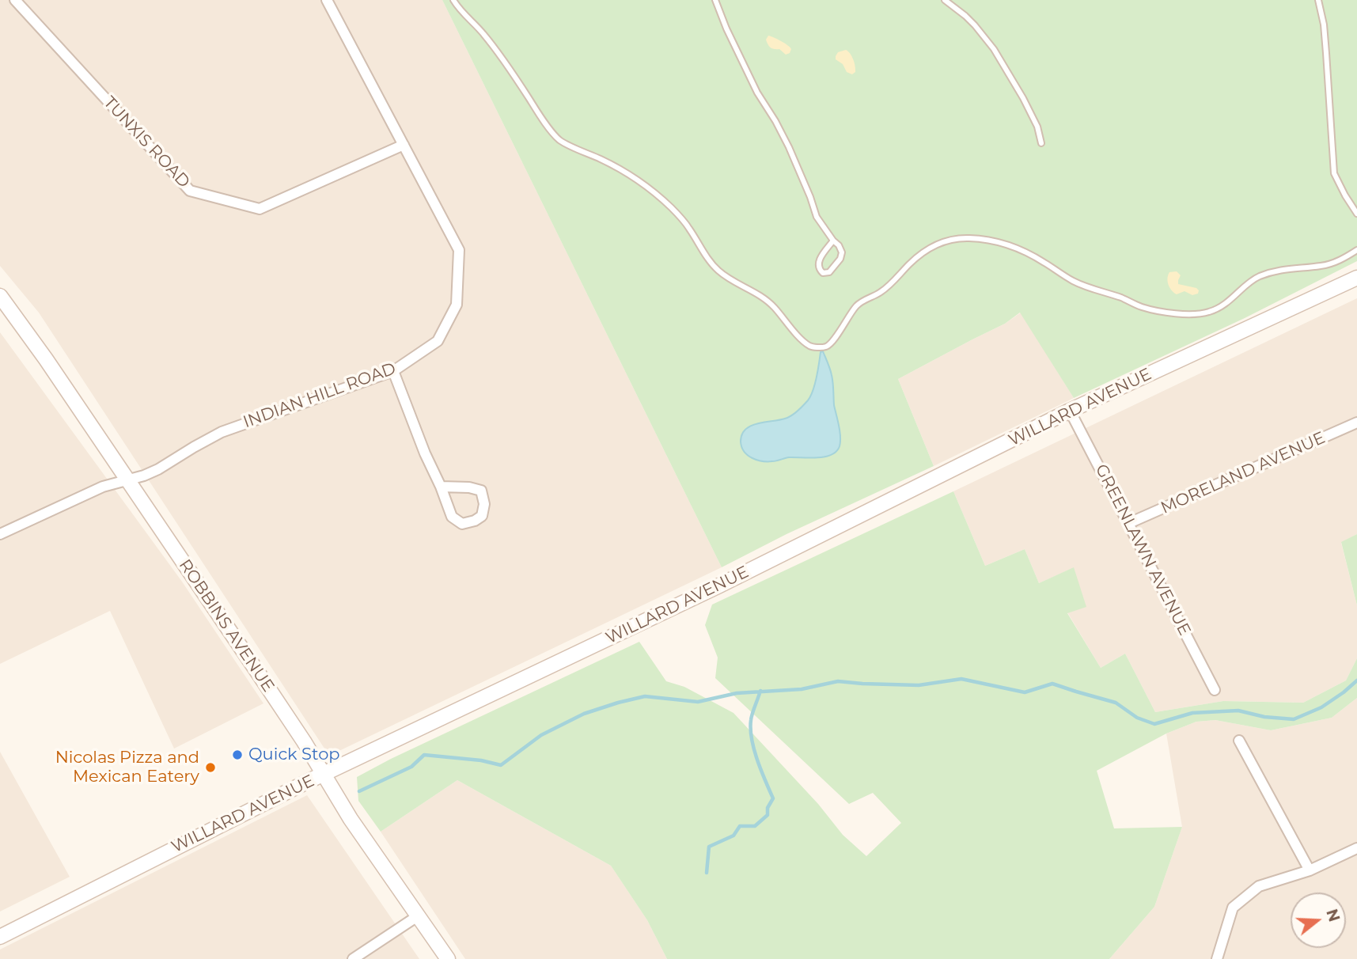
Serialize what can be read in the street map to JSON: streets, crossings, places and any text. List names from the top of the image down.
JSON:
{
  "streets": {
    "main road": ["WILLARD AVENUE", "ROBBINS AVENUE"],
    "street": [
      "TUNXIS ROAD",
      "INDIAN HILL ROAD",
      "MORELAND AVENUE",
      "GREENLAWN AVENUE"
    ]
  },
  "crossings": [
    ["TUNXIS ROAD", "INDIAN HILL ROAD"],
    ["INDIAN HILL ROAD", "ROBBINS AVENUE"],
    ["WILLARD AVENUE", "GREENLAWN AVENUE"],
    ["WILLARD AVENUE", "ROBBINS AVENUE"],
    ["MORELAND AVENUE", "GREENLAWN AVENUE"]
  ],
  "places": ["Quick Stop", "Nicolas Pizza and Mexican Eatery"],
  "north": "right"
}
